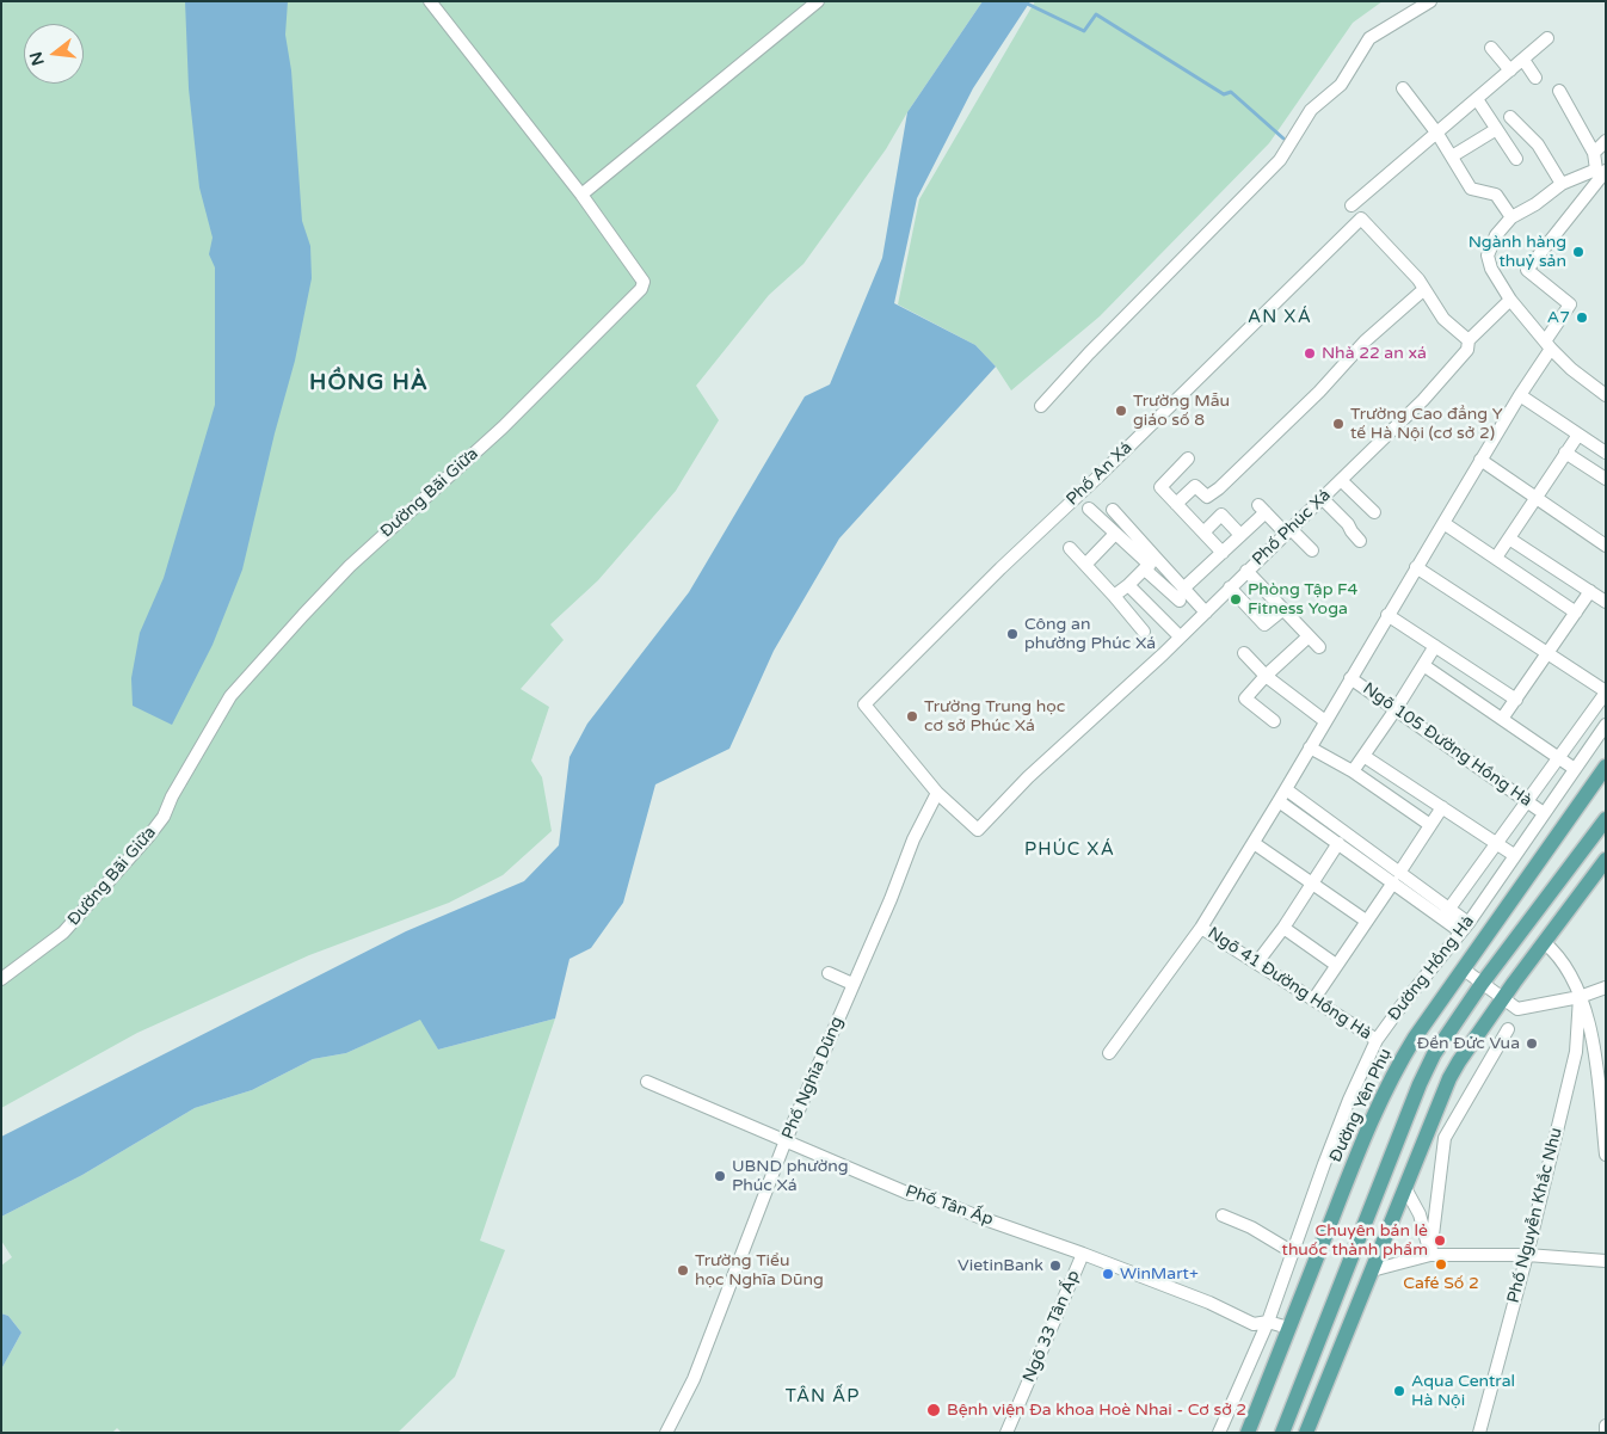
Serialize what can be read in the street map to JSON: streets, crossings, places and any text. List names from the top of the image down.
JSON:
{
  "streets": {
    "main road": ["Đường Yên Phụ"],
    "street": [
      "Phố An Xá",
      "Đường Bãi Giữa",
      "Phố Phúc Xá",
      "Ngõ 105 Đường Hồng Hà",
      "Đường Hồng Hà",
      "Ngõ 41 Đường Hồng Hà",
      "Phố Nghĩa Dũng",
      "Phố Tân Ấp",
      "Phố Nguyễn Khắc Nhu",
      "Ngõ 33 Tân Ấp"
    ]
  },
  "crossings": [
    ["Phố An Xá", "Phố Phúc Xá"],
    ["Phố An Xá", "Phố Nghĩa Dũng"],
    ["Phố Phúc Xá", "Phố Nghĩa Dũng"],
    ["Ngõ 105 Đường Hồng Hà", "Đường Hồng Hà"],
    ["Đường Hồng Hà", "Ngõ 41 Đường Hồng Hà"],
    ["Phố Nghĩa Dũng", "Phố Tân Ấp"],
    ["Phố Tân Ấp", "Ngõ 33 Tân Ấp"]
  ],
  "districts": [
    "AN XÁ",
    "HỒNG HÀ",
    "PHÚC XÁ",
    "TÂN ẤP"
  ],
  "places": [
    "Ngành hàng thuỷ sản",
    "A7",
    "Nhà 22 an xá",
    "Trường Mẫu giáo số 8",
    "Trường Cao đẳng Y tế Hà Nội (cơ sở 2)",
    "Phòng Tập F4 Fitness Yoga",
    "Công an phường Phúc Xá",
    "Trường Trung học cơ sở Phúc Xá",
    "Đền Đức Vua",
    "UBND phường Phúc Xá",
    "Chuyên bán lẻ thuốc thành phẩm",
    "Café Số 2",
    "VietinBank",
    "Trường Tiểu học Nghĩa Dũng",
    "WinMart+",
    "Aqua Central Hà Nội",
    "Bệnh viện Đa khoa Hoè Nhai - Cơ sở 2"
  ],
  "north": "left"
}
